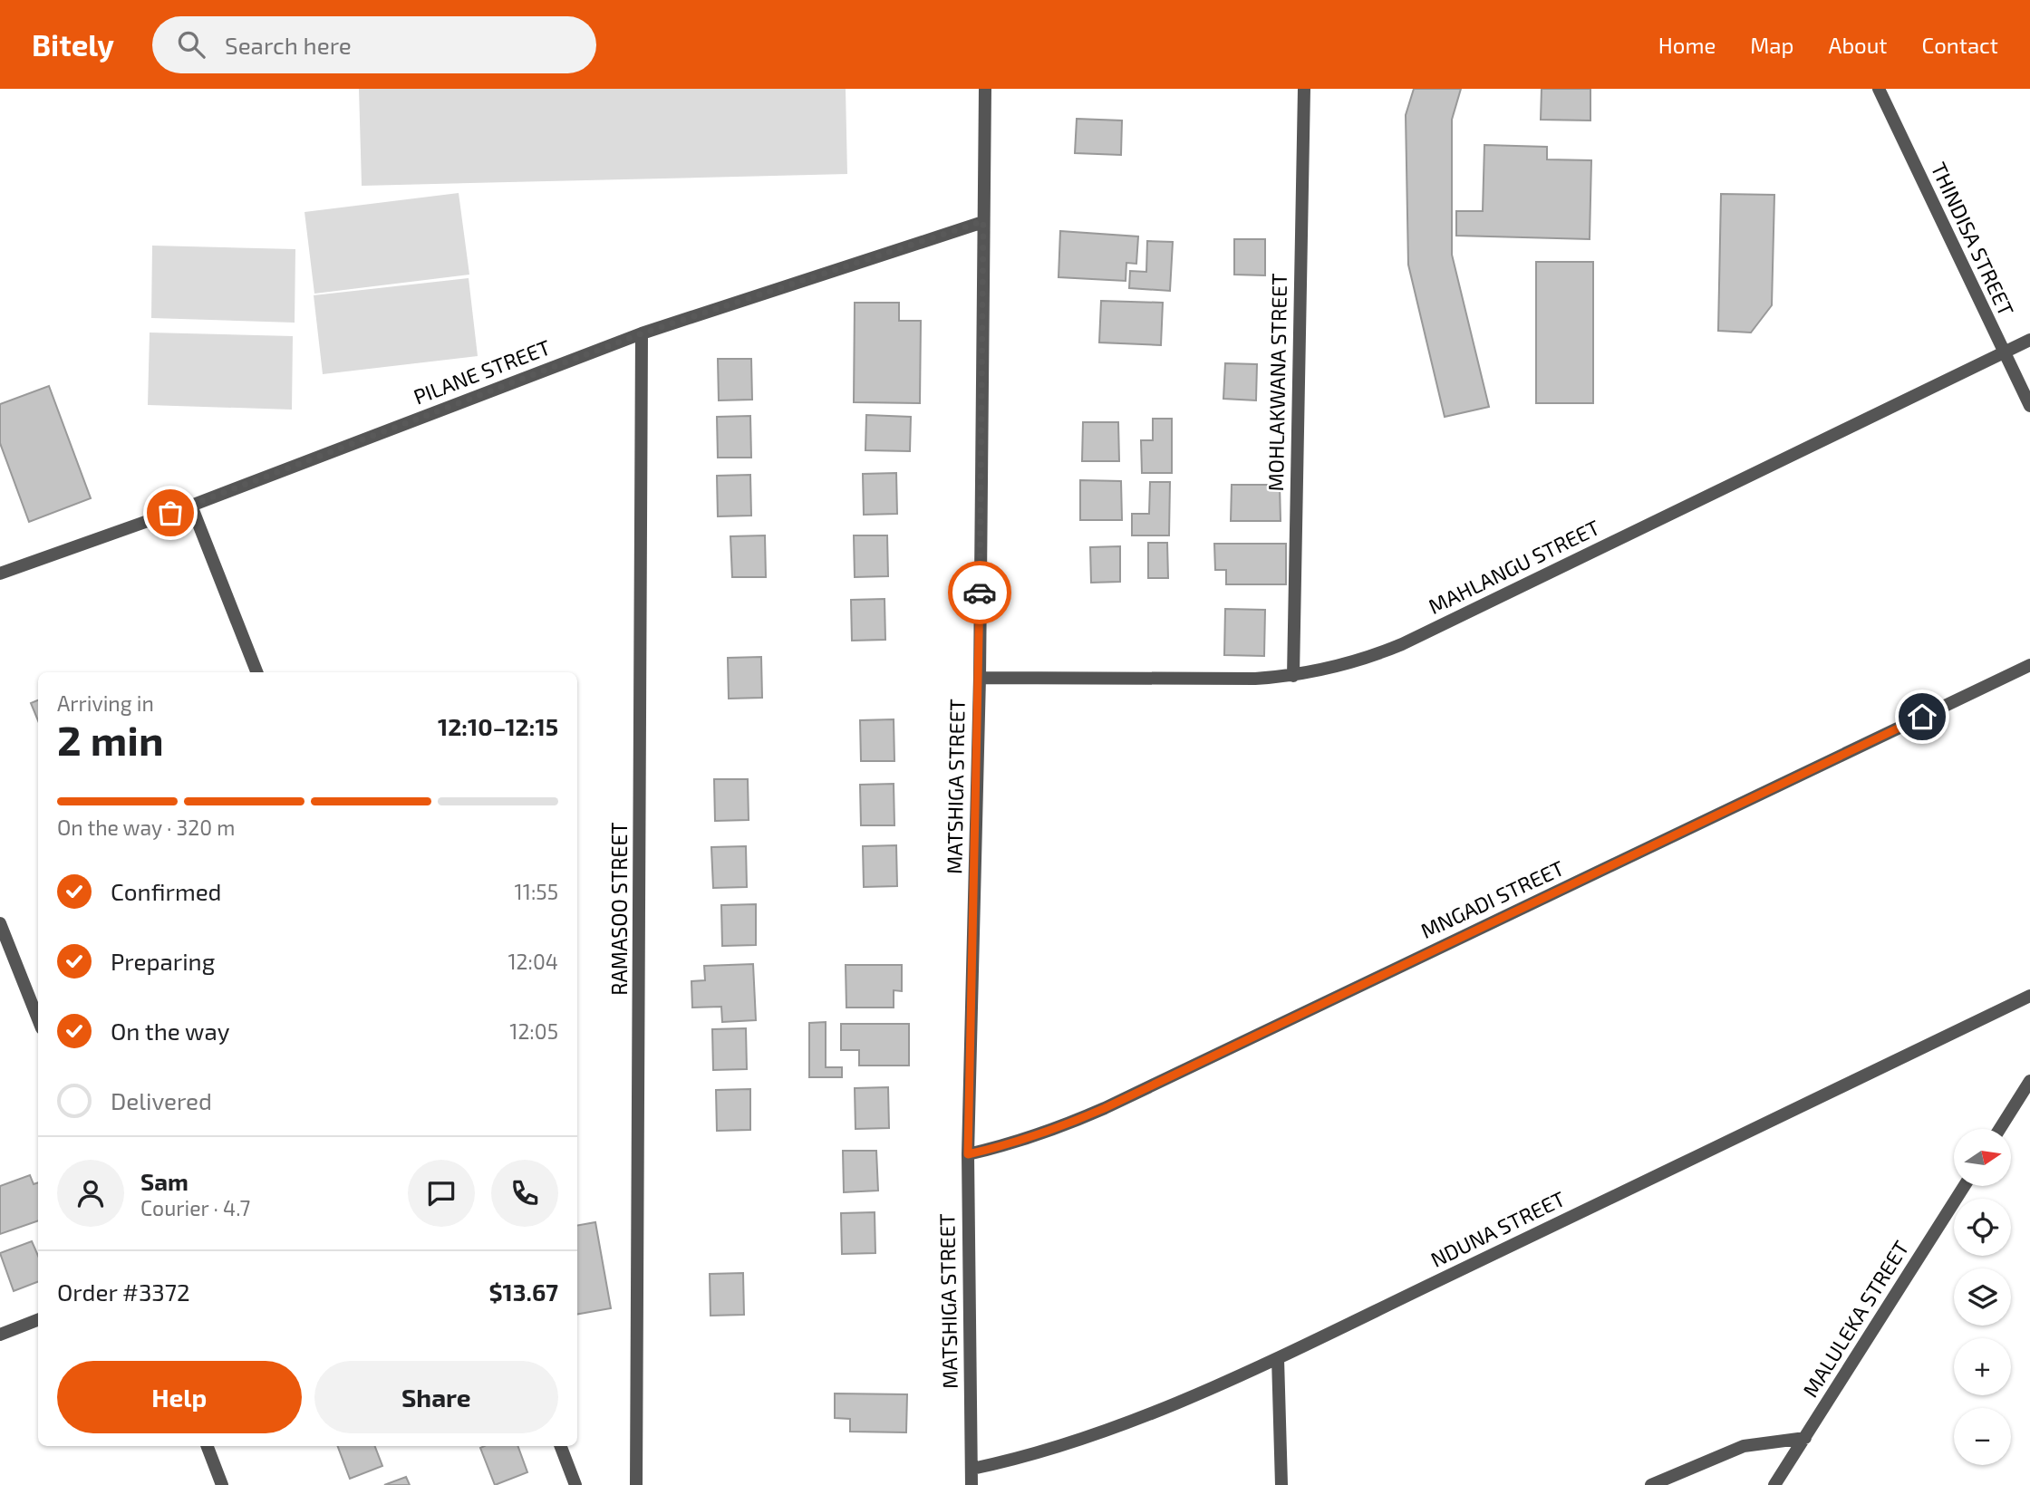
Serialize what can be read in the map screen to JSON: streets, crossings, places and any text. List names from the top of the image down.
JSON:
{
  "streets": {
    "street": [
      "THINDISA STREET",
      "PILANE STREET",
      "MOHLAKWANA STREET",
      "MAHLANGU STREET",
      "MATSHIGA STREET",
      "MNGADI STREET",
      "RAMASOO STREET",
      "NDUNA STREET",
      "MALULEKA STREET"
    ]
  },
  "crossings": [
    ["THINDISA STREET", "MAHLANGU STREET"],
    ["PILANE STREET", "MATSHIGA STREET"],
    ["PILANE STREET", "RAMASOO STREET"],
    ["MOHLAKWANA STREET", "MAHLANGU STREET"],
    ["MAHLANGU STREET", "MATSHIGA STREET"],
    ["MATSHIGA STREET", "MNGADI STREET"],
    ["MATSHIGA STREET", "NDUNA STREET"]
  ],
  "north": "right",
  "page": {
    "header": "Bitely",
    "search": "Search here",
    "nav": [
      "Home",
      "Map",
      "About",
      "Contact"
    ],
    "heading": ["2 min", "Arriving in", "12:10–12:15"],
    "panel": [
      "Sam",
      "Courier · 4.7",
      "Order #3372",
      "$13.67"
    ],
    "bar": "On the way · 320 m",
    "list": [
      ["Confirmed", "11:55"],
      ["Preparing", "12:04"],
      ["On the way", "12:05"],
      "Delivered"
    ],
    "map_buttons": ["+", "−"],
    "buttons": ["Help", "Share"]
  }
}
